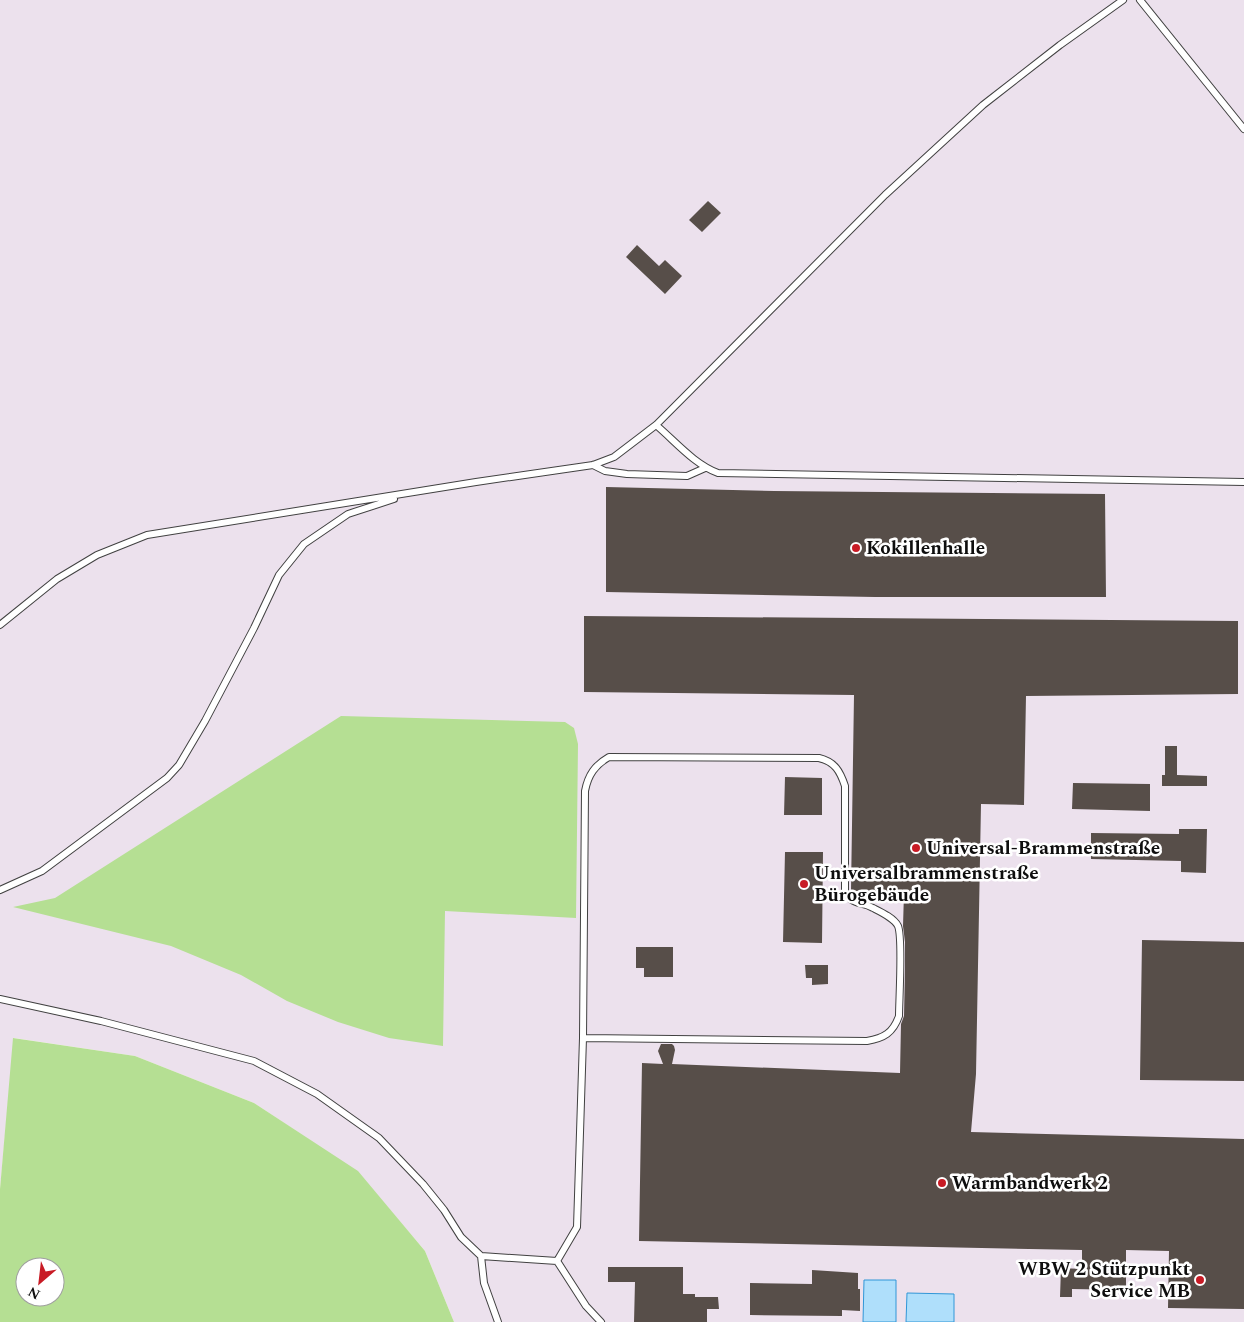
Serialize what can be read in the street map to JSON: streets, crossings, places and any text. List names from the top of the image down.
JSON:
{
  "places": [
    "Kokillenhalle",
    "Universal-Brammenstraße",
    "Universalbrammenstraße Bürogebäude",
    "Warmbandwerk 2",
    "WBW 2 Stützpunkt Service MB"
  ],
  "north": "bottom left"
}
